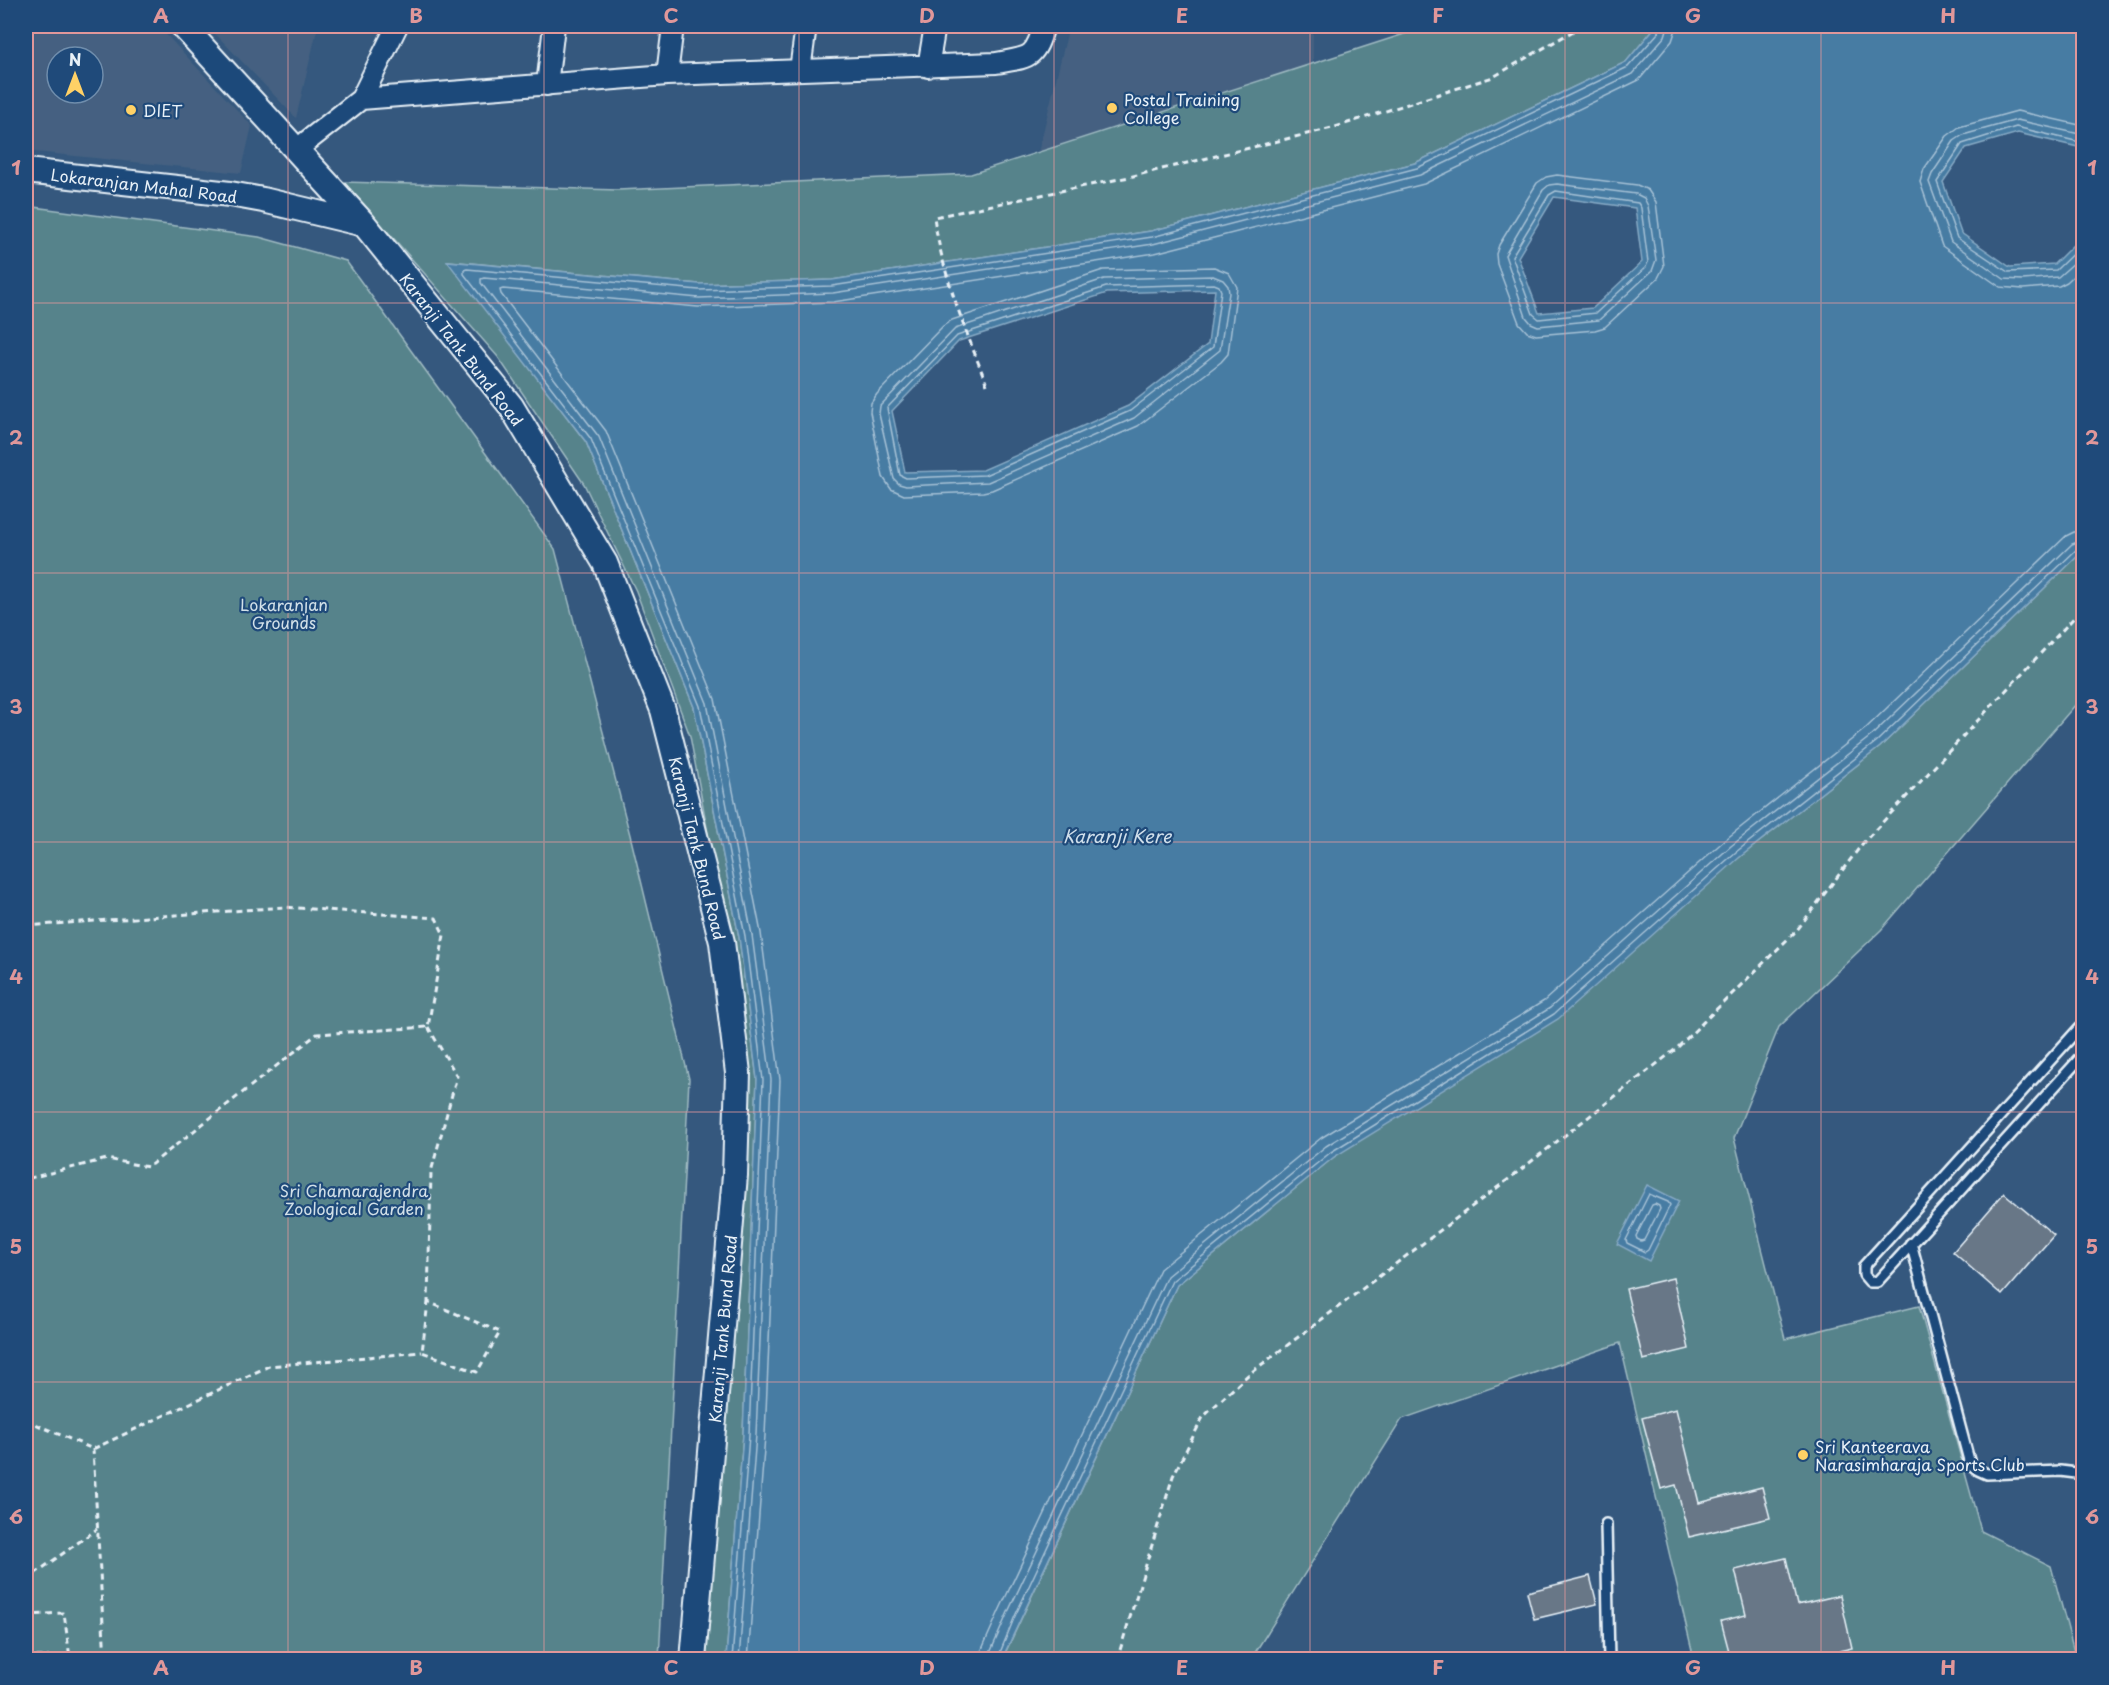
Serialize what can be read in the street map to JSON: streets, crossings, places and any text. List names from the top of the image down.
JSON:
{
  "streets": {
    "street": ["Lokaranjan Mahal Road", "Karanji Tank Bund Road"]
  },
  "crossings": [
    ["Lokaranjan Mahal Road", "Karanji Tank Bund Road"]
  ],
  "water": ["Karanji Kere"],
  "parks": ["Lokaranjan Grounds", "Sri Chamarajendra Zoological Garden"],
  "places": ["Postal Training College", "DIET", "Sri Kanteerava Narasimharaja Sports Club"],
  "north": "top",
  "grid": {
    "columns": [
      "A",
      "B",
      "C",
      "D",
      "E",
      "F",
      "G",
      "H"
    ],
    "rows": [
      "1",
      "2",
      "3",
      "4",
      "5",
      "6"
    ]
  }
}
